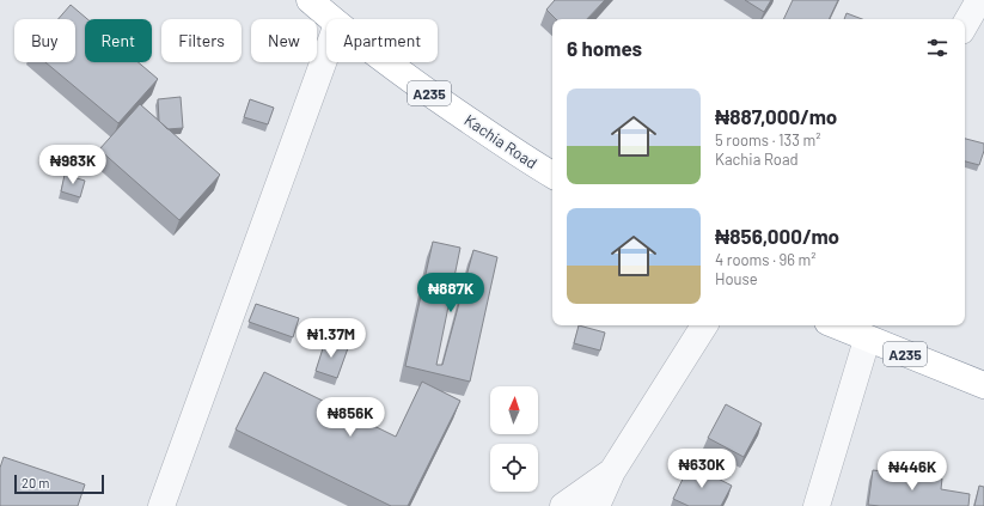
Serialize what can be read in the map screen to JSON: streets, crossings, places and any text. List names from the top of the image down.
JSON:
{
  "streets": {
    "highway": ["A235", "Kachia Road"]
  },
  "scale_bar": "20 m",
  "north": "top",
  "page": {
    "chip": [
      "Buy",
      "Rent",
      "Filters",
      "New",
      "Apartment"
    ],
    "heading": "6 homes",
    "list": [
      {
        "name": "₦887,000/mo",
        "note": "5 rooms · 133 m² · Kachia Road"
      },
      {
        "name": "₦856,000/mo",
        "note": "4 rooms · 96 m² · House"
      }
    ],
    "price": [
      "₦983K",
      "₦887K",
      "₦1.37M",
      "₦856K",
      "₦630K",
      "₦446K"
    ],
    "scale": "20 m"
  }
}
